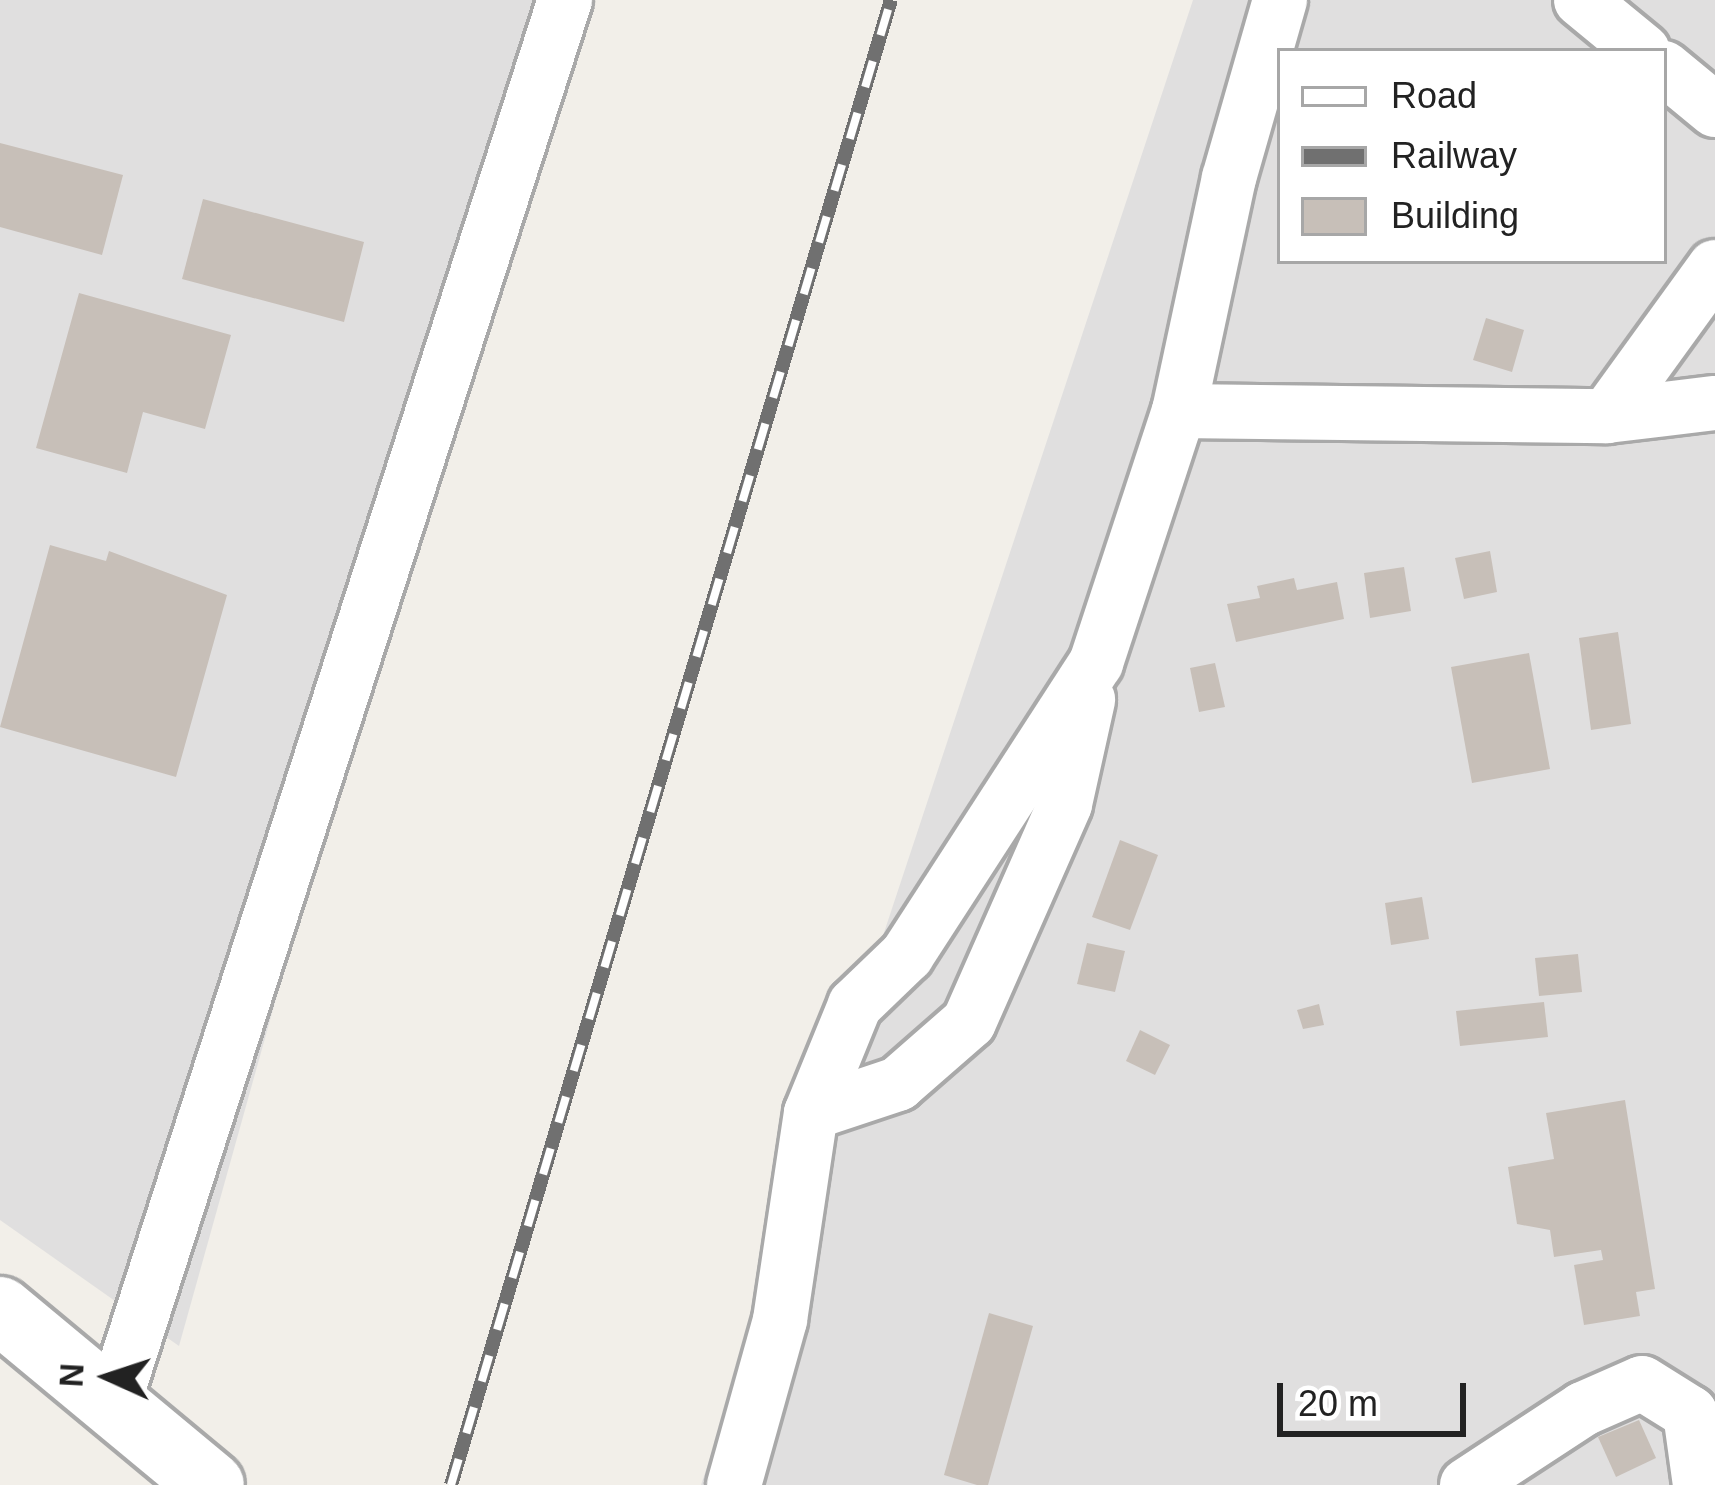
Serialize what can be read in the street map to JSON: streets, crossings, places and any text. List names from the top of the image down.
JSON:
{
  "legend": ["Road", "Railway", "Building"],
  "scale_bar": "20 m",
  "north": "left"
}
